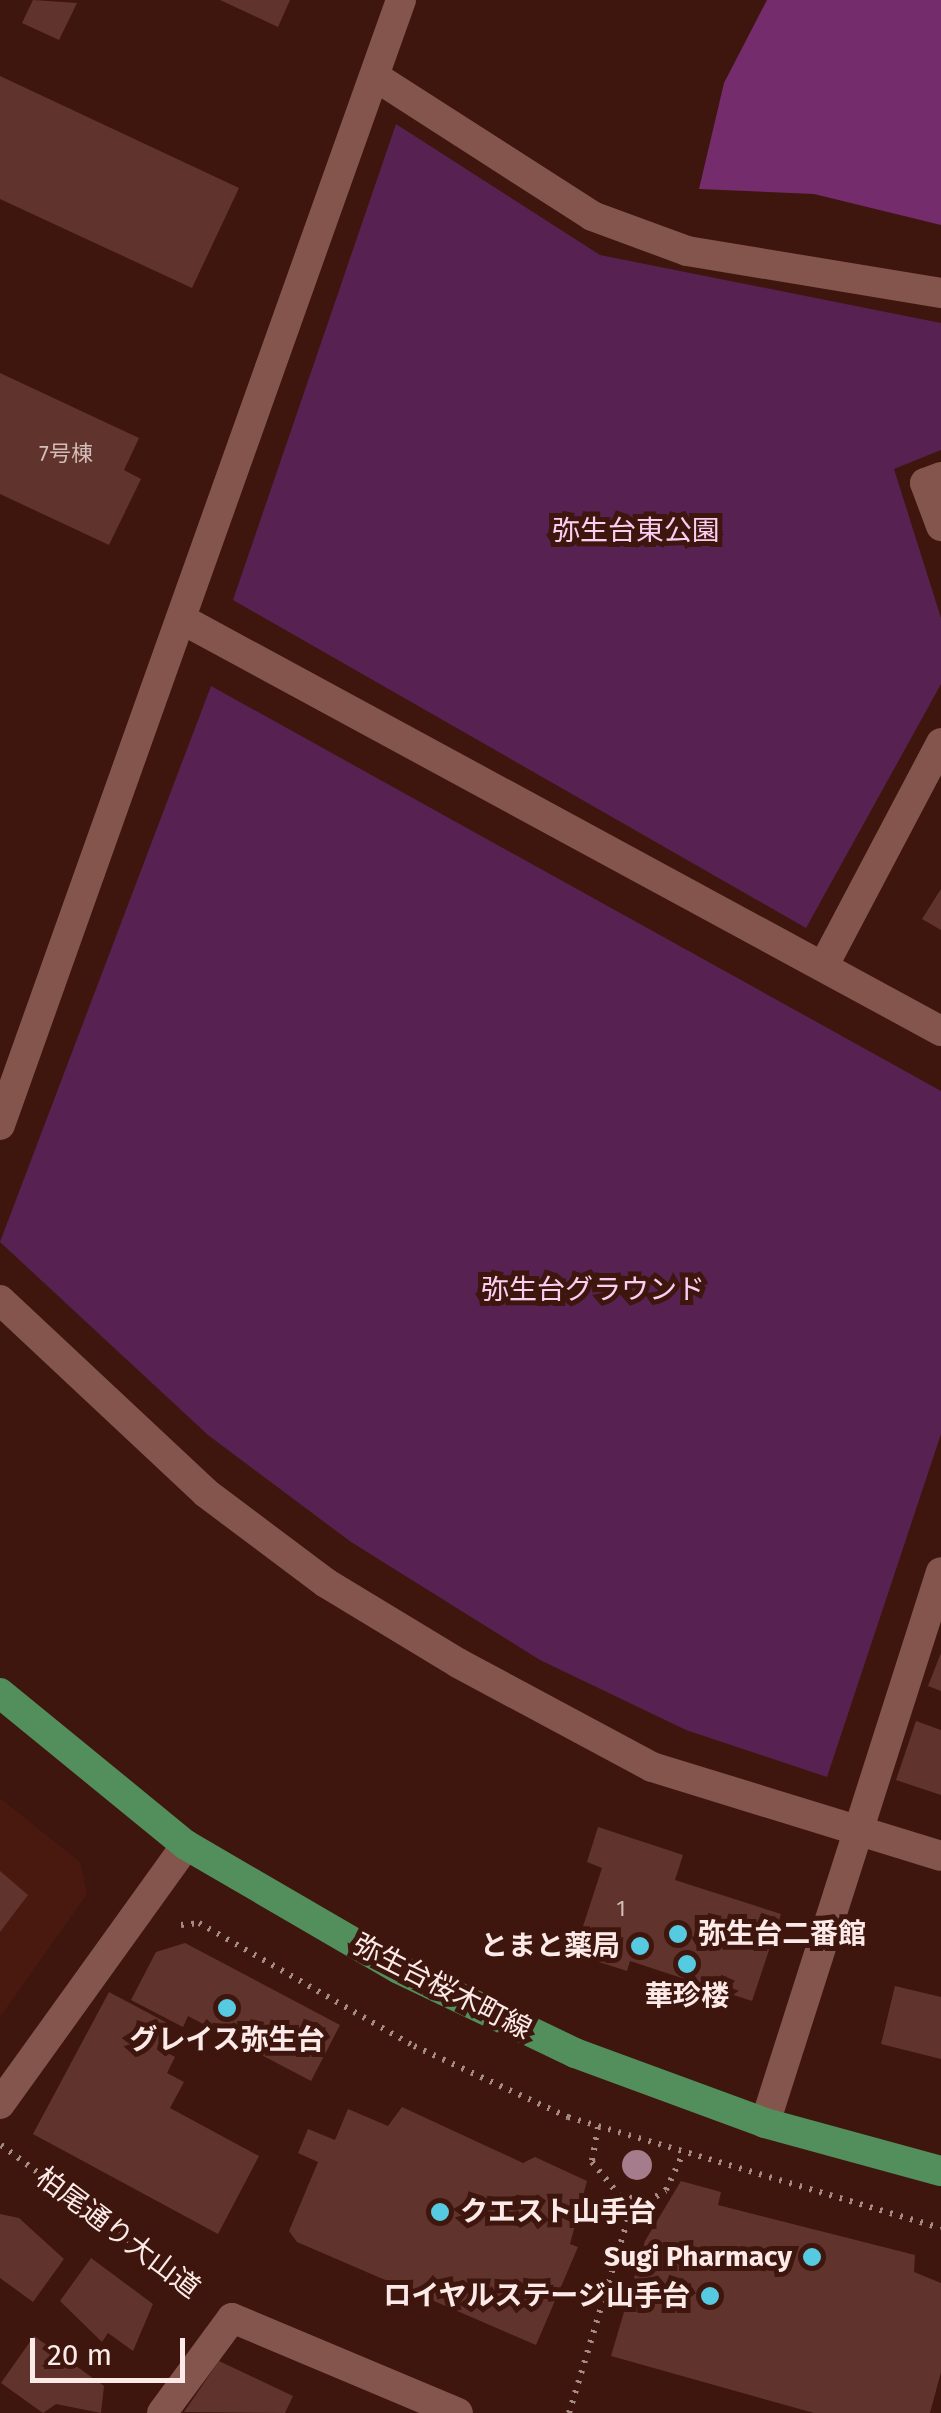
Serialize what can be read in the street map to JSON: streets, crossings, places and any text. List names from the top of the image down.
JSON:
{
  "streets": {
    "main road": ["弥生台桜木町線"],
    "path": ["柏尾通り大山道"]
  },
  "parks": ["弥生台東公園", "弥生台グラウンド"],
  "places": [
    "弥生台二番館",
    "とまと薬局",
    "華珍楼",
    "グレイス弥生台",
    "クエスト山手台",
    "Sugi Pharmacy",
    "ロイヤルステージ山手台"
  ],
  "house_numbers": ["7号棟", "1"],
  "scale_bar": "20 m"
}
